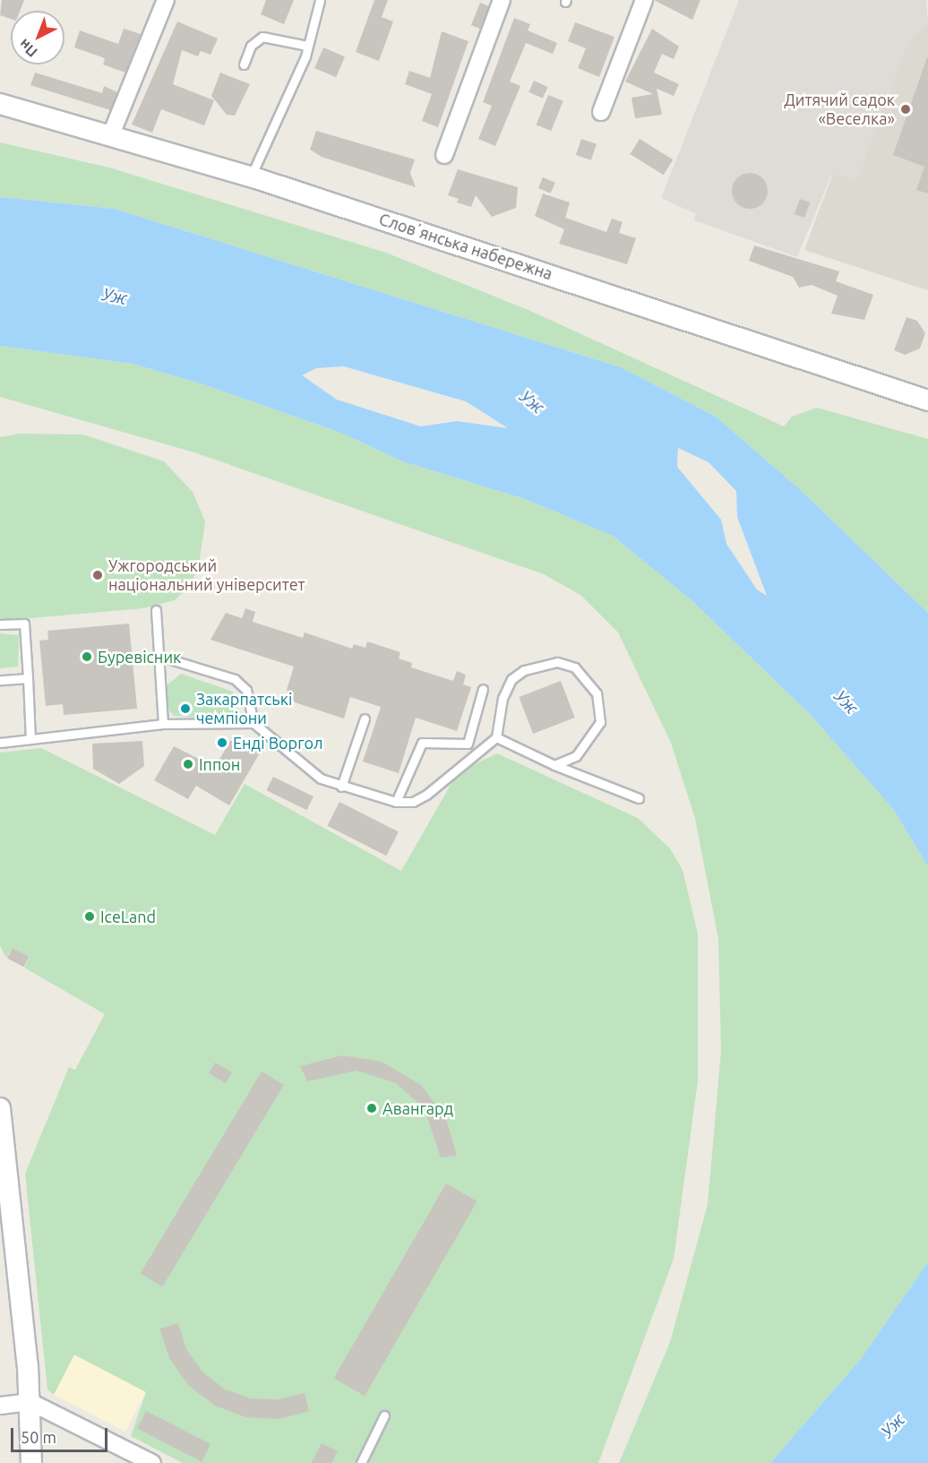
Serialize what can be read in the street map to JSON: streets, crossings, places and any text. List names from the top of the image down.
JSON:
{
  "streets": {
    "street": ["Словʼянська набережна"]
  },
  "water": ["Уж"],
  "places": [
    "Дитячий садок «Веселка»",
    "Ужгородський національний університет",
    "Буревісник",
    "Закарпатські чемпіони",
    "Енді Воргол",
    "Іппон",
    "IceLand",
    "Авангард"
  ],
  "scale_bar": "50 m",
  "north": "bottom left"
}
